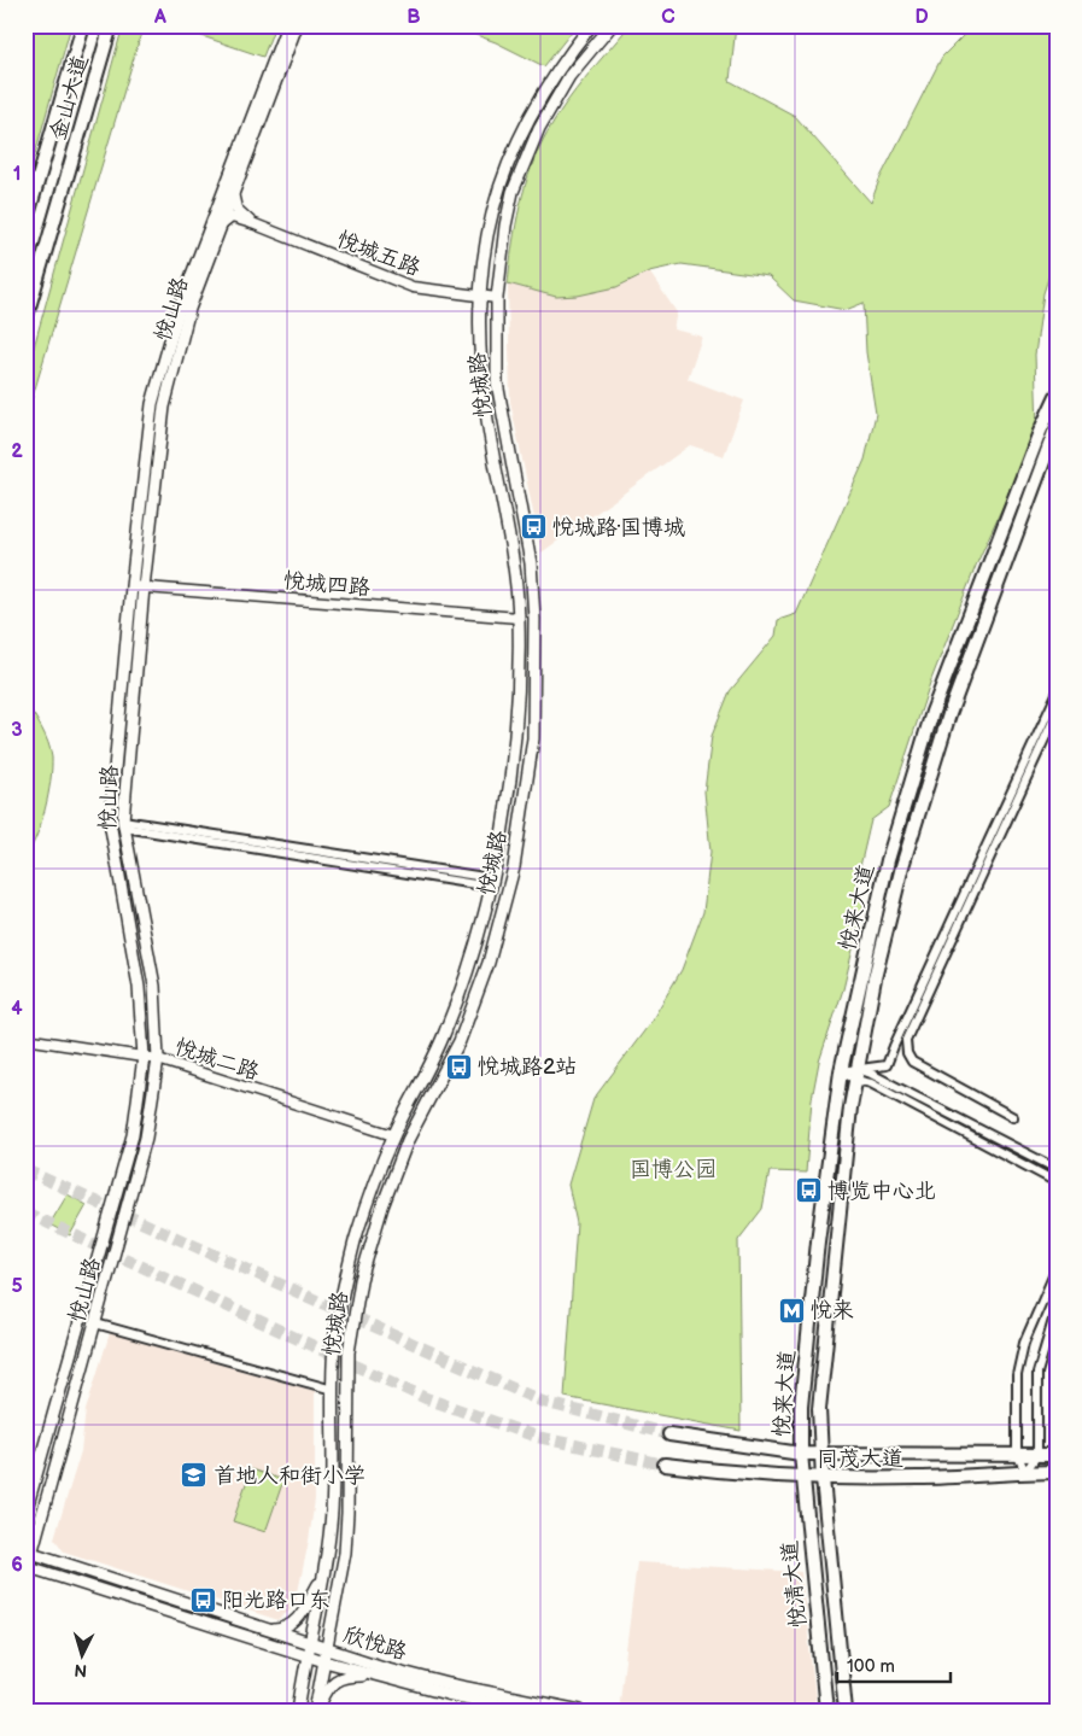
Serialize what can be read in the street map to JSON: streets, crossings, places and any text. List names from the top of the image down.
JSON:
{
  "streets": {
    "main road": [
      "金山大道",
      "悦山路",
      "悦城路",
      "悦来大道",
      "同茂大道",
      "悦清大道",
      "欣悦路"
    ],
    "street": ["悦城五路", "悦城四路", "悦城二路"]
  },
  "crossings": [
    ["悦城五路", "悦城路"],
    ["悦山路", "悦城四路"],
    ["悦山路", "悦城二路"],
    ["悦山路", "欣悦路"],
    ["悦城路", "悦城四路"],
    ["悦城路", "悦城二路"],
    ["悦城路", "欣悦路"],
    ["悦来大道", "同茂大道"],
    ["悦来大道", "悦清大道"],
    ["同茂大道", "悦清大道"]
  ],
  "parks": ["国博公园"],
  "places": {
    "bus stop": [
      "悦城路·国博城",
      "悦城路2站",
      "博览中心北",
      "阳光路口东"
    ],
    "metro station": ["悦来"],
    "school or university": ["首地人和街小学"]
  },
  "scale_bar": "100 m",
  "north": "bottom",
  "grid": {
    "columns": [
      "A",
      "B",
      "C",
      "D"
    ],
    "rows": [
      "1",
      "2",
      "3",
      "4",
      "5",
      "6"
    ]
  }
}
